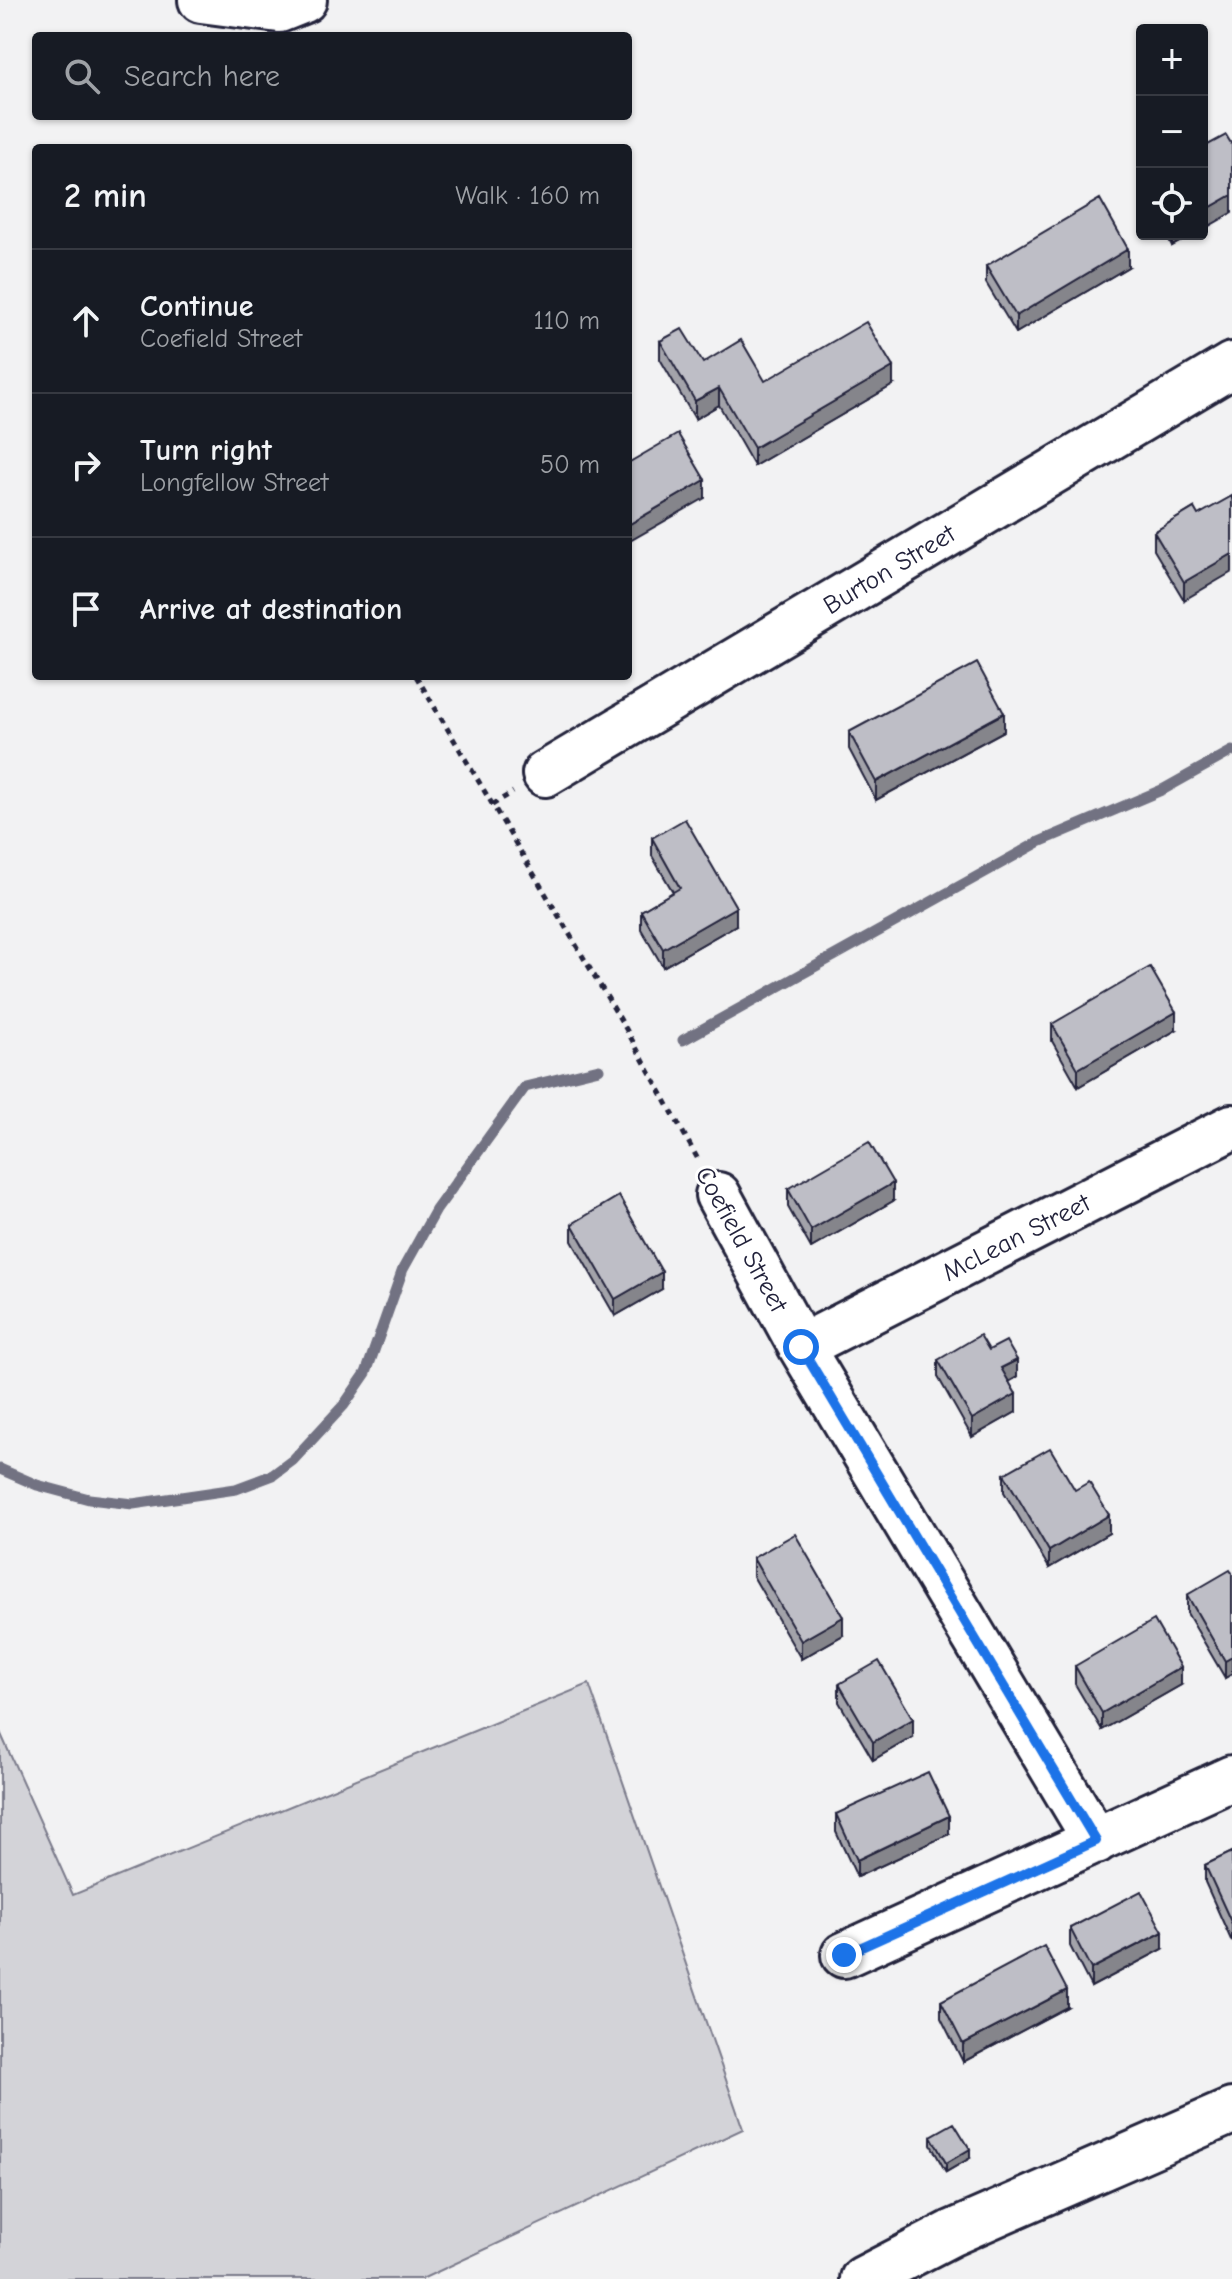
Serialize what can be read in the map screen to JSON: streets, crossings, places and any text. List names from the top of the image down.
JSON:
{
  "streets": {
    "street": ["Burton Street", "McLean Street", "Coefield Street"]
  },
  "crossings": [
    ["McLean Street", "Coefield Street"]
  ],
  "page": {
    "map_buttons": ["+", "−"],
    "search": "Search here",
    "heading": ["2 min", "Walk · 160 m"],
    "list": [
      ["Continue", "Coefield Street", "110 m"],
      ["Turn right", "Longfellow Street", "50 m"],
      "Arrive at destination"
    ]
  }
}
